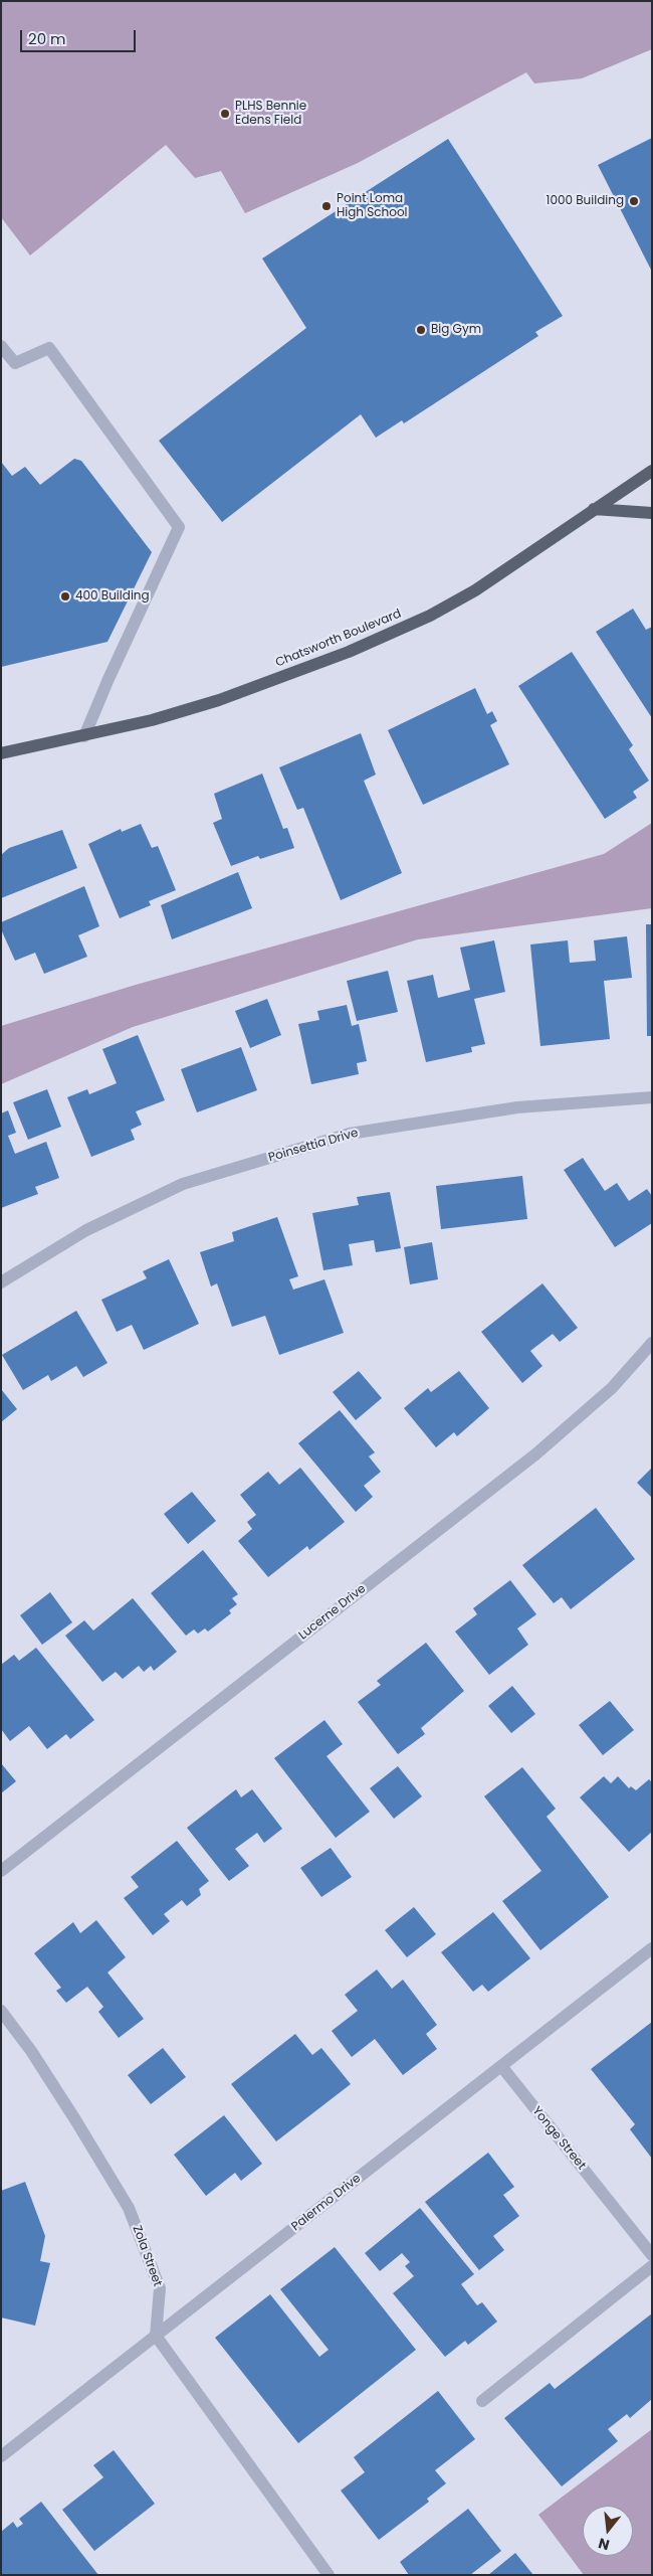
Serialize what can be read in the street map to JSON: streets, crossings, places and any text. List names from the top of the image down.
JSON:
{
  "streets": {
    "main road": ["Chatsworth Boulevard"],
    "street": [
      "Poinsettia Drive",
      "Lucerne Drive",
      "Yonge Street",
      "Palermo Drive",
      "Zola Street"
    ]
  },
  "crossings": [
    ["Yonge Street", "Palermo Drive"],
    ["Palermo Drive", "Zola Street"]
  ],
  "places": [
    "PLHS Bennie Edens Field",
    "1000 Building",
    "Point Loma High School",
    "Big Gym",
    "400 Building"
  ],
  "scale_bar": "20 m",
  "north": "bottom"
}
